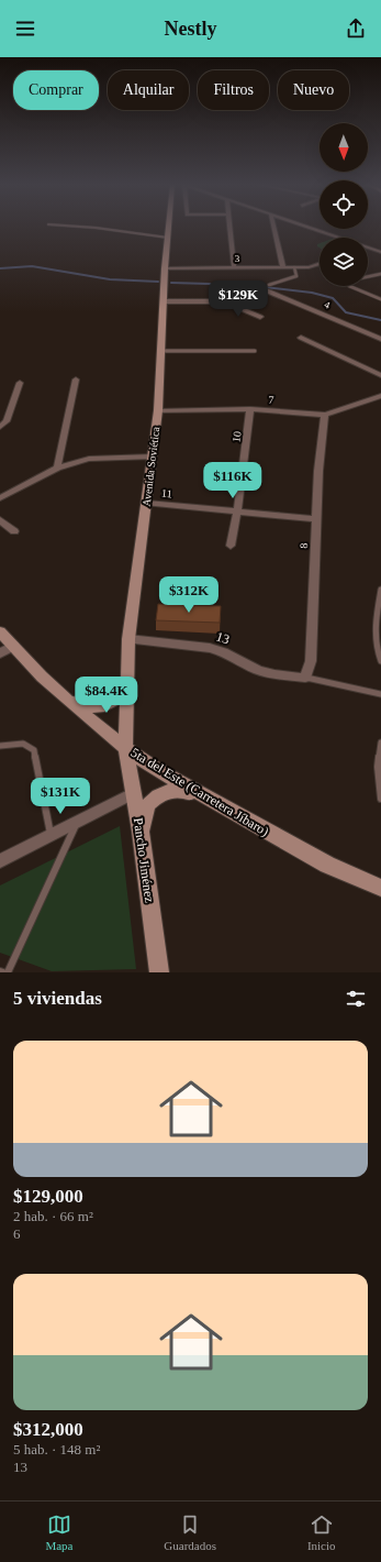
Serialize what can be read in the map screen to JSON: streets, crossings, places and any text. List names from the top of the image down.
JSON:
{
  "streets": {
    "street": [
      "3",
      "4",
      "7",
      "10",
      "Avenida Soviética",
      "11",
      "8",
      "13",
      "5ta del Este (Carretera Jíbaro)",
      "Pancho Jiménez"
    ]
  },
  "crossings": [
    ["3", "Avenida Soviética"],
    ["7", "10"],
    ["7", "Avenida Soviética"],
    ["7", "8"],
    ["10", "11"],
    ["Avenida Soviética", "11"],
    ["Avenida Soviética", "13"],
    ["Avenida Soviética", "5ta del Este (Carretera Jíbaro)"],
    ["Avenida Soviética", "Pancho Jiménez"],
    ["11", "8"],
    ["8", "13"],
    ["5ta del Este (Carretera Jíbaro)", "Pancho Jiménez"]
  ],
  "north": "bottom",
  "page": {
    "header": "Nestly",
    "chip": [
      "Comprar",
      "Alquilar",
      "Filtros",
      "Nuevo"
    ],
    "price": [
      "$129K",
      "$116K",
      "$312K",
      "$84.4K",
      "$131K"
    ],
    "heading": "5 viviendas",
    "list": [
      {
        "name": "$129,000",
        "note": "2 hab. · 66 m² · 6"
      },
      {
        "name": "$312,000",
        "note": "5 hab. · 148 m² · 13"
      }
    ],
    "tabs": ["Mapa", "Guardados", "Inicio"]
  }
}
